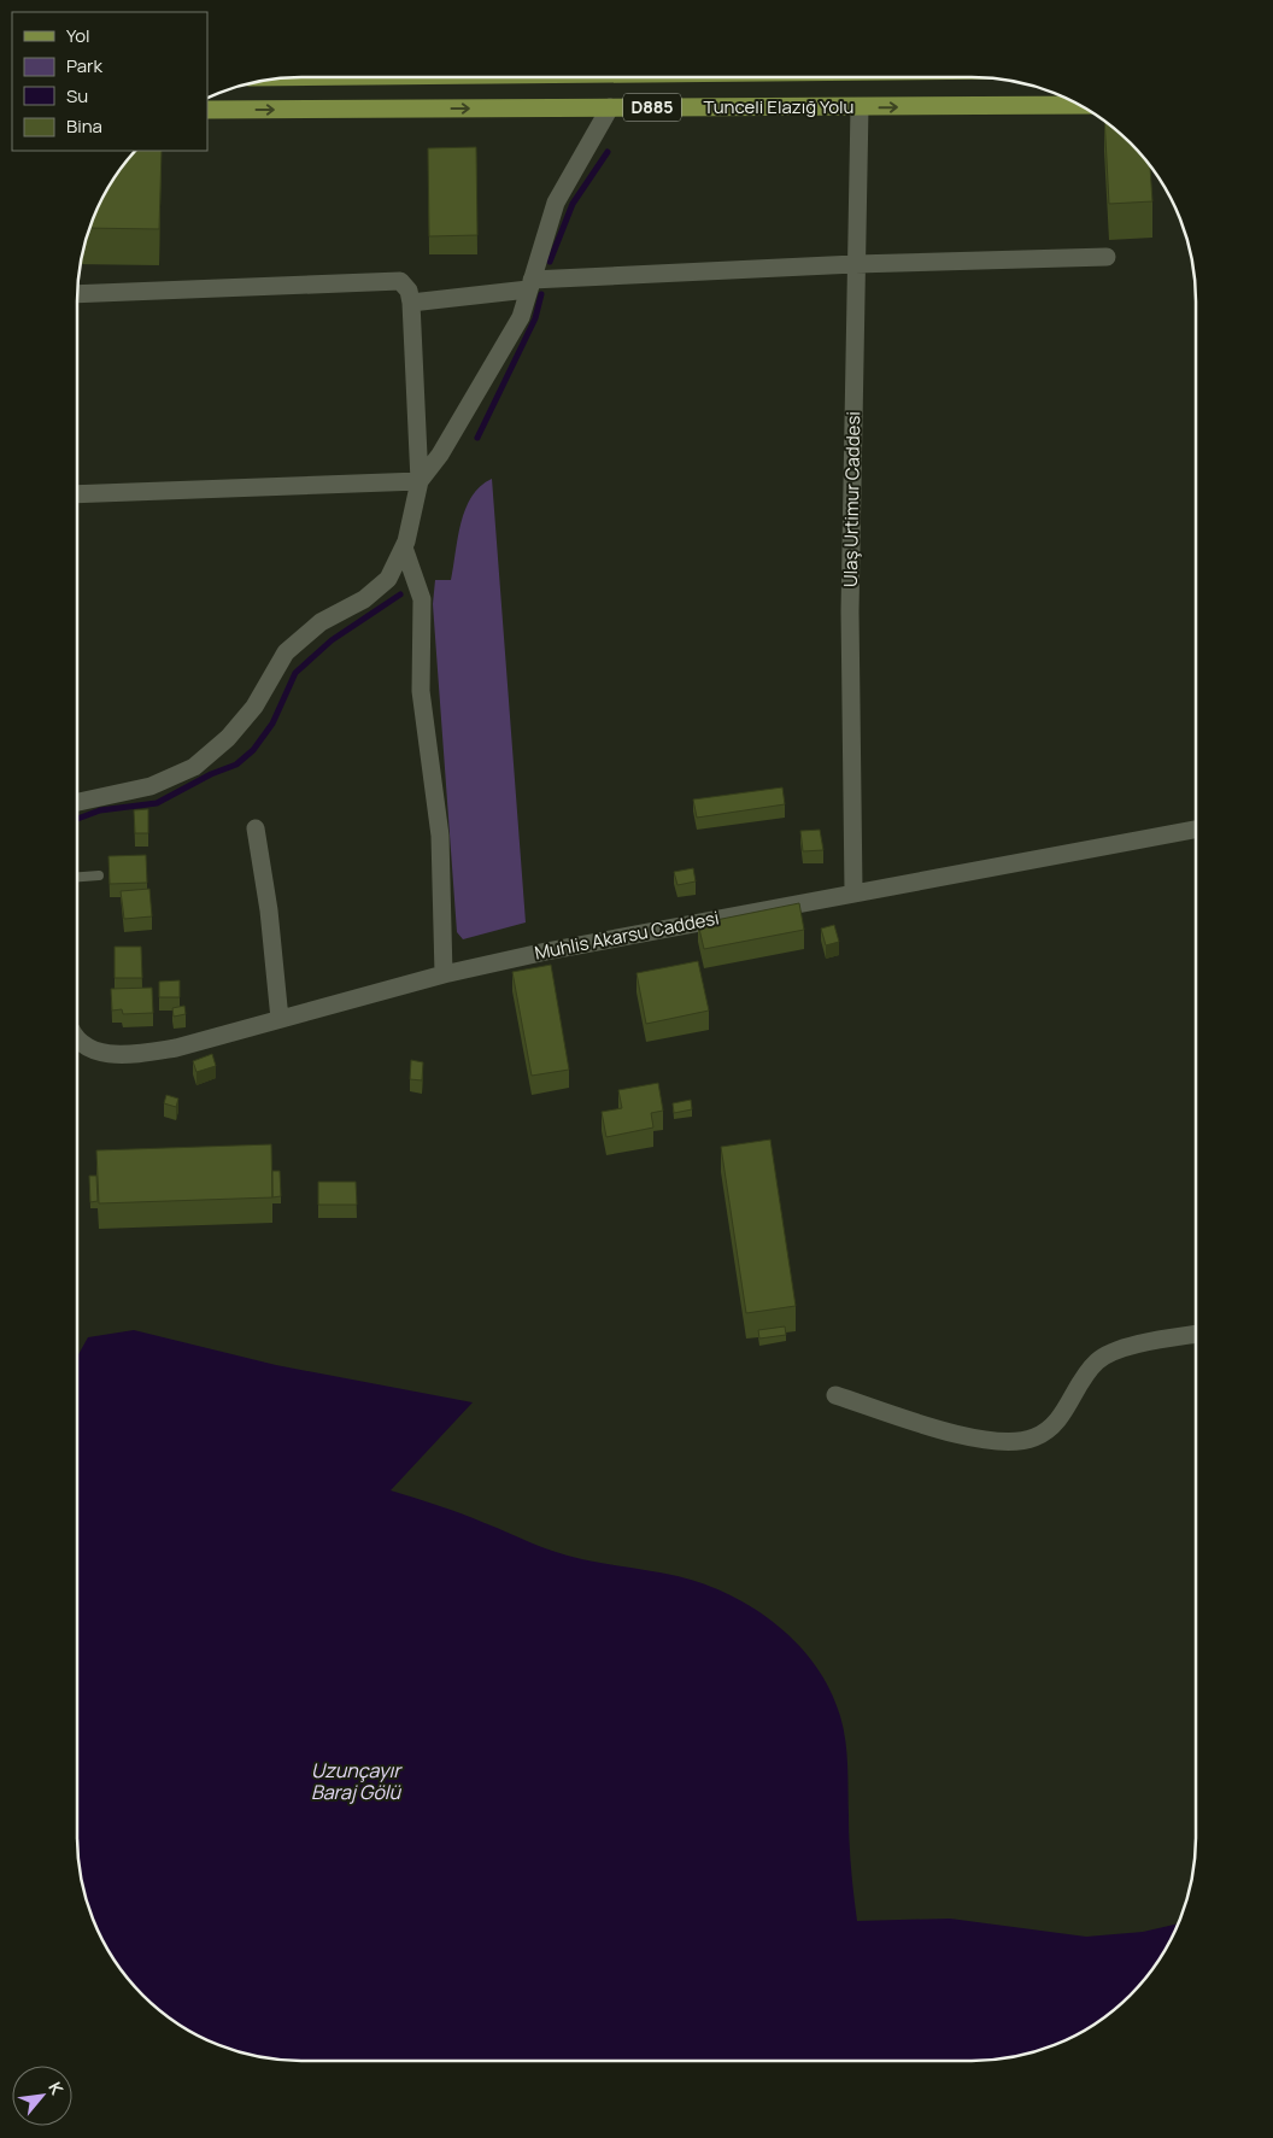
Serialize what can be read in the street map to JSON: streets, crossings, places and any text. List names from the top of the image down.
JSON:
{
  "streets": {
    "main road": ["D885", "Tunceli Elazığ Yolu"],
    "street": ["Ulaş Urtimur Caddesi", "Muhlis Akarsu Caddesi"]
  },
  "crossings": [
    ["Tunceli Elazığ Yolu", "Ulaş Urtimur Caddesi"],
    ["Ulaş Urtimur Caddesi", "Muhlis Akarsu Caddesi"]
  ],
  "one_way": ["Tunceli Elazığ Yolu"],
  "water": ["Uzunçayır Baraj Gölü"],
  "legend": [
    "Yol",
    "Park",
    "Su",
    "Bina"
  ],
  "north": "top right"
}
